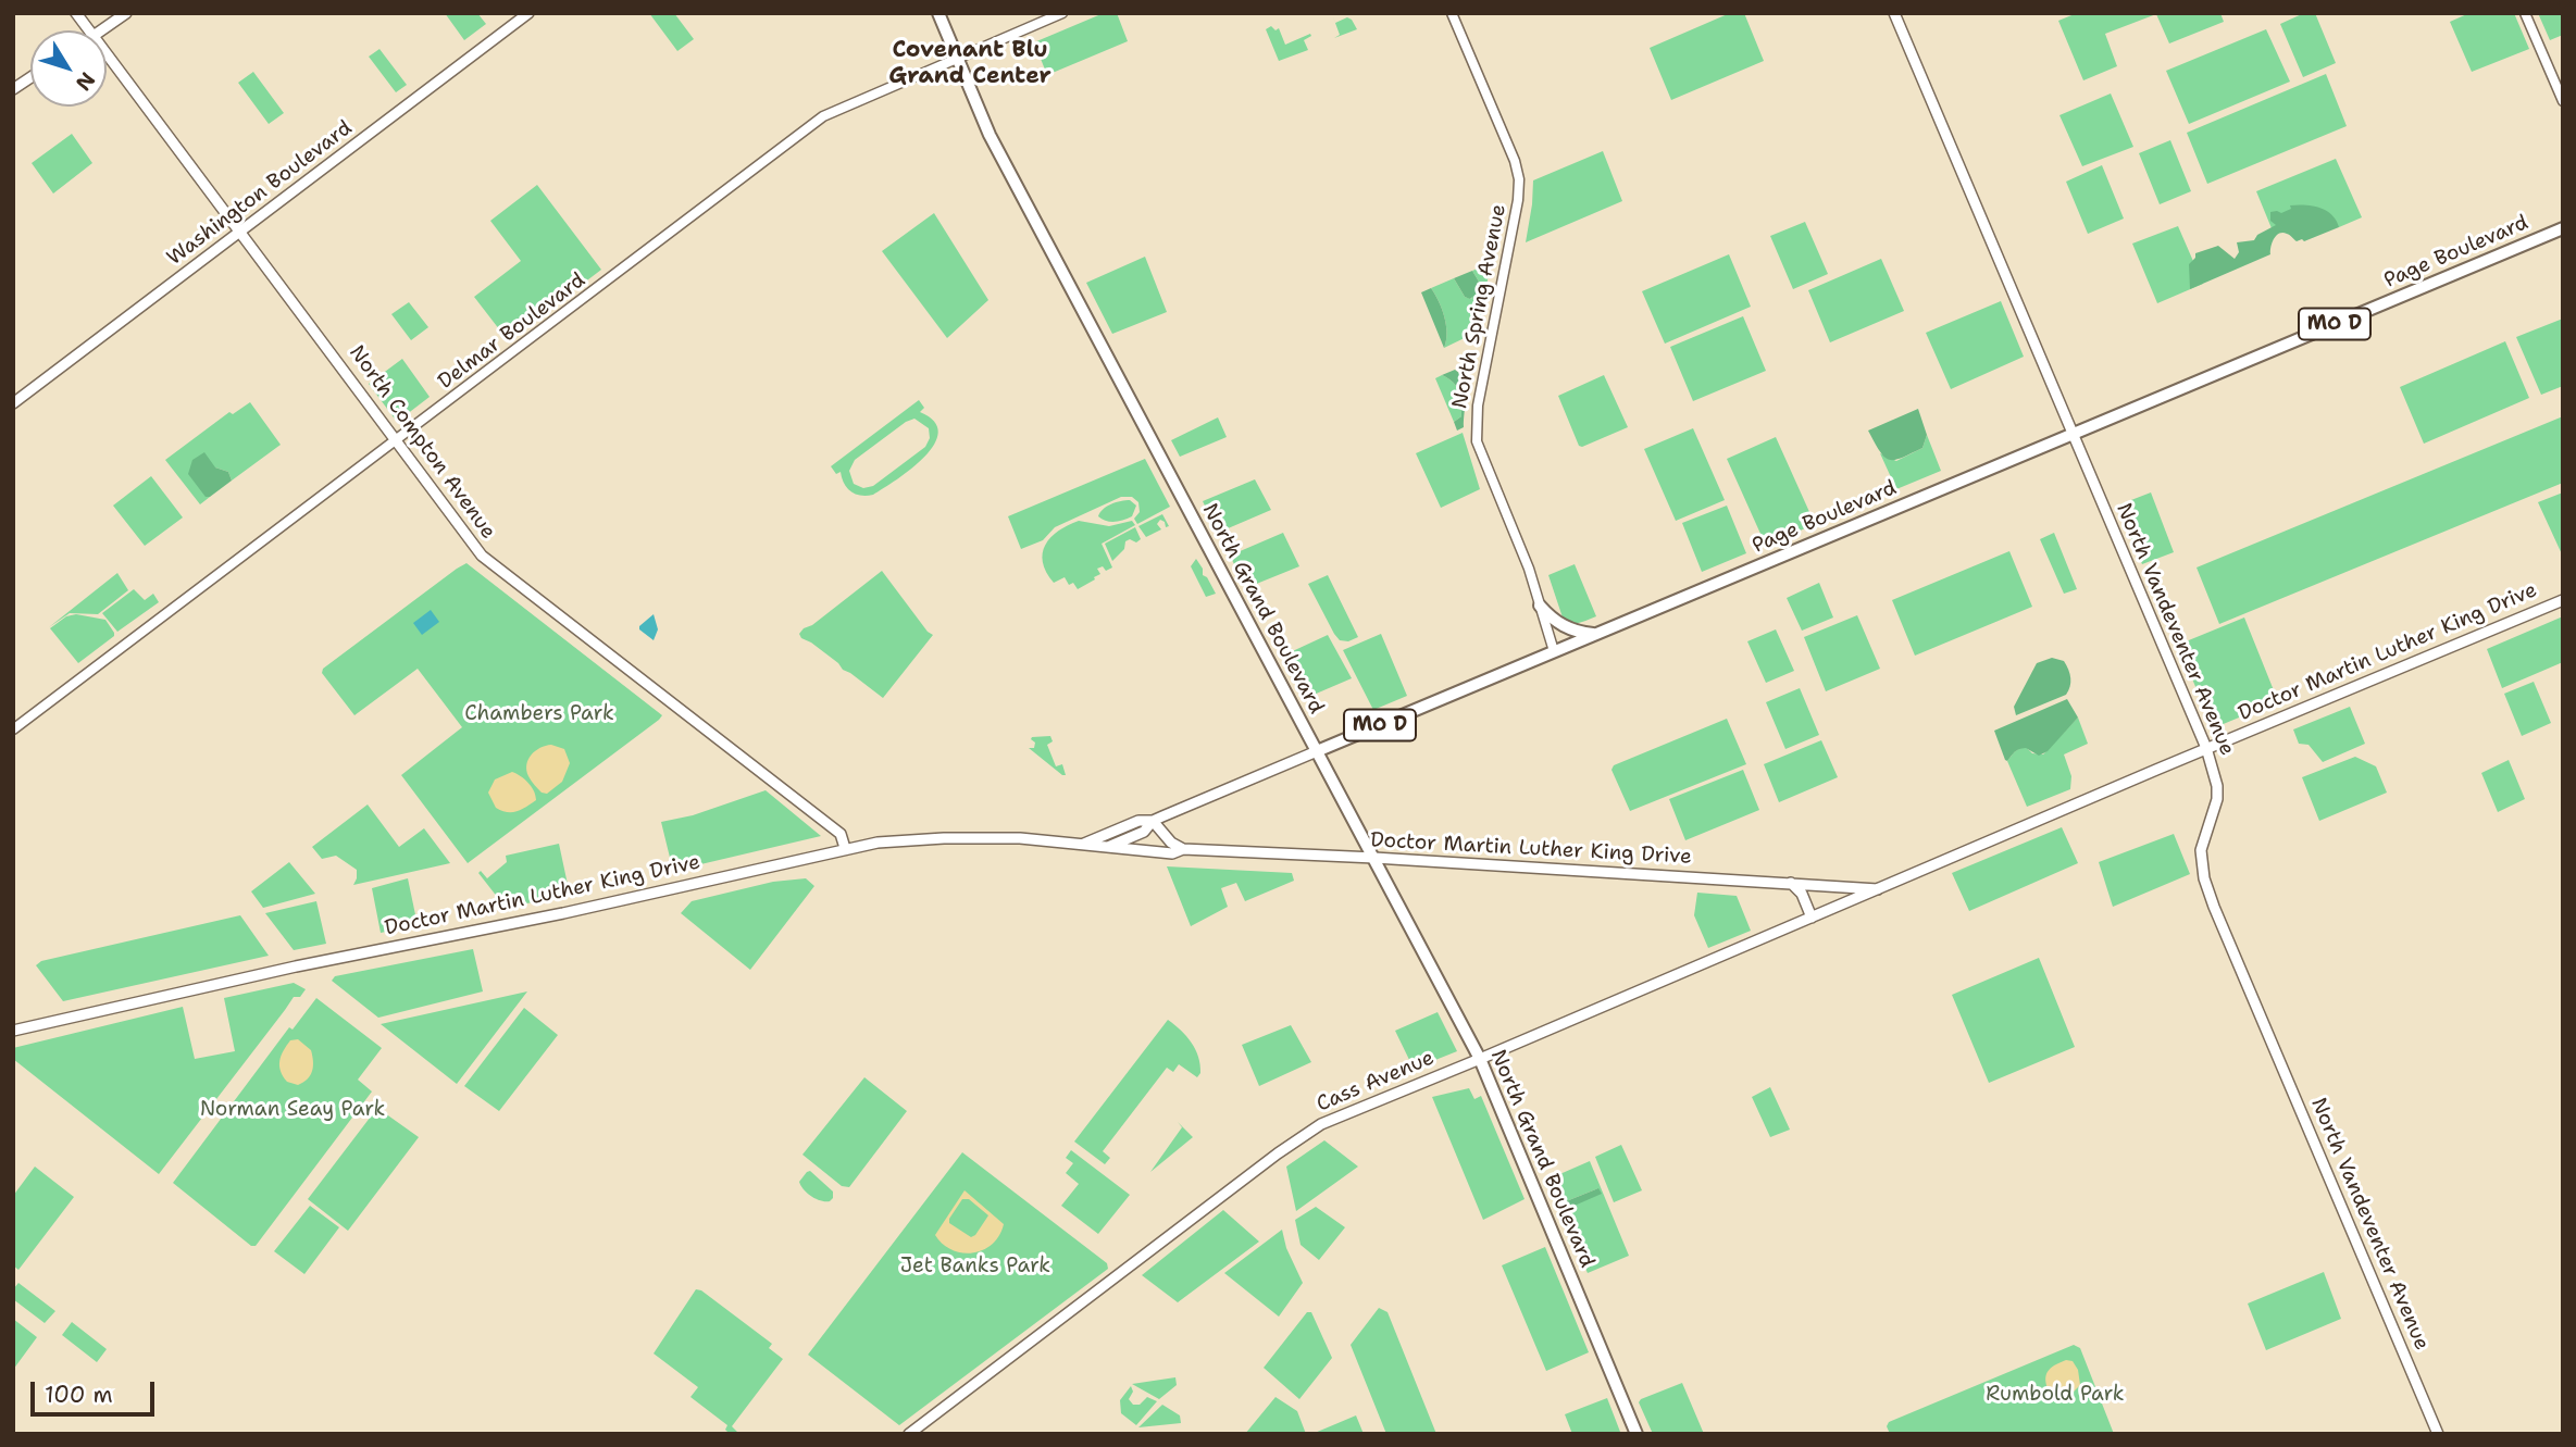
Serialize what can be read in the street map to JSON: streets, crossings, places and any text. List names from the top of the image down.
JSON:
{
  "streets": {
    "main road": [
      "Washington Boulevard",
      "Page Boulevard",
      "MO D",
      "North Compton Avenue",
      "North Grand Boulevard",
      "North Vandeventer Avenue",
      "Doctor Martin Luther King Drive",
      "Cass Avenue"
    ],
    "street": ["North Spring Avenue", "Delmar Boulevard"]
  },
  "crossings": [
    ["Washington Boulevard", "North Compton Avenue"],
    ["Page Boulevard", "North Spring Avenue"],
    ["Page Boulevard", "North Grand Boulevard"],
    ["Page Boulevard", "North Vandeventer Avenue"],
    ["Page Boulevard", "Doctor Martin Luther King Drive"],
    ["Delmar Boulevard", "North Compton Avenue"],
    ["Delmar Boulevard", "North Grand Boulevard"],
    ["North Compton Avenue", "Doctor Martin Luther King Drive"],
    ["North Grand Boulevard", "Doctor Martin Luther King Drive"],
    ["North Grand Boulevard", "Cass Avenue"],
    ["North Vandeventer Avenue", "Doctor Martin Luther King Drive"],
    ["Doctor Martin Luther King Drive", "Cass Avenue"]
  ],
  "districts": ["Covenant Blu Grand Center"],
  "parks": [
    "Chambers Park",
    "Norman Seay Park",
    "Jet Banks Park",
    "Rumbold Park"
  ],
  "scale_bar": "100 m",
  "north": "bottom right"
}
